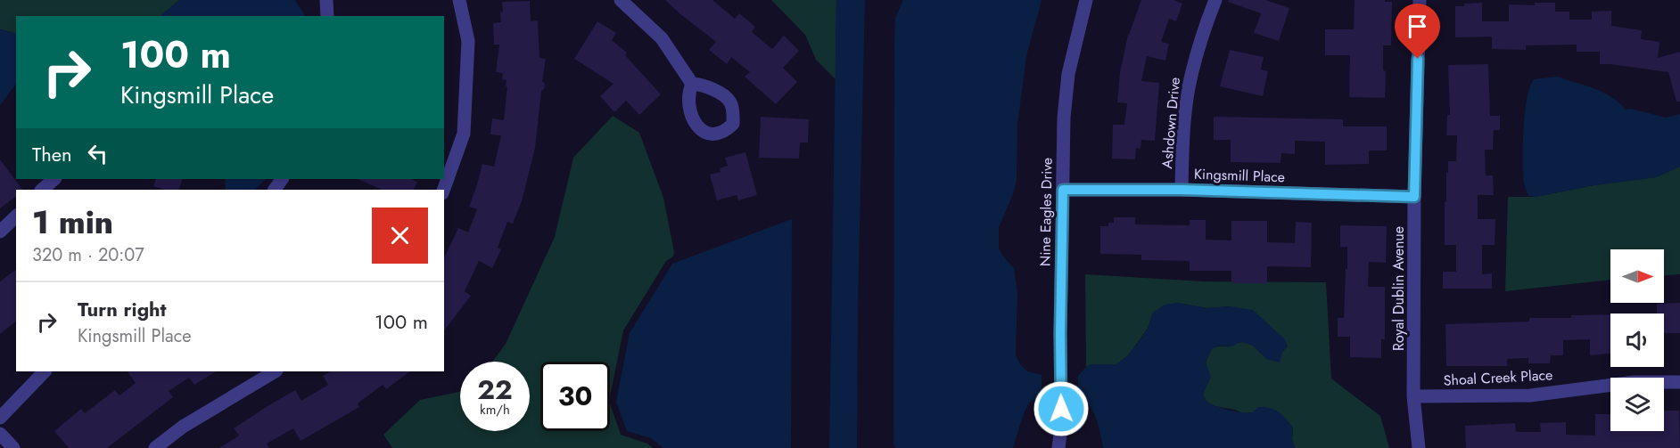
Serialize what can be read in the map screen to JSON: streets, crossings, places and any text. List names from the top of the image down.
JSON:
{
  "streets": {
    "street": [
      "Ashdown Drive",
      "Kingsmill Place",
      "Nine Eagles Drive",
      "Royal Dublin Avenue",
      "Shoal Creek Place"
    ]
  },
  "crossings": [
    ["Ashdown Drive", "Kingsmill Place"],
    ["Kingsmill Place", "Nine Eagles Drive"],
    ["Kingsmill Place", "Royal Dublin Avenue"],
    ["Royal Dublin Avenue", "Shoal Creek Place"]
  ],
  "north": "right",
  "page": {
    "turn": ["100 m", "Kingsmill Place"],
    "then": "Then",
    "heading": ["1 min", "320 m · 20:07"],
    "list": [
      {
        "name": "Turn right",
        "note": "Kingsmill Place",
        "value": "100 m"
      }
    ],
    "speed": "22 km/h",
    "limit": "30"
  }
}
